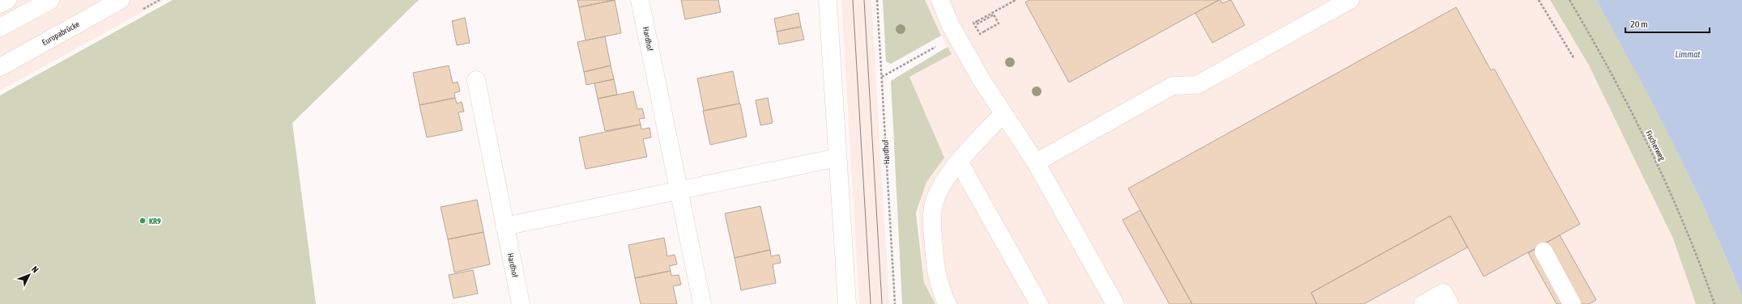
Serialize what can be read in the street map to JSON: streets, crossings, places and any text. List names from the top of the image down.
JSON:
{
  "streets": {
    "street": ["Europabrücke", "Hardhof"],
    "path": ["Fischerweg"]
  },
  "water": ["Limmat"],
  "places": ["KR9"],
  "scale_bar": "20 m",
  "north": "top right"
}
